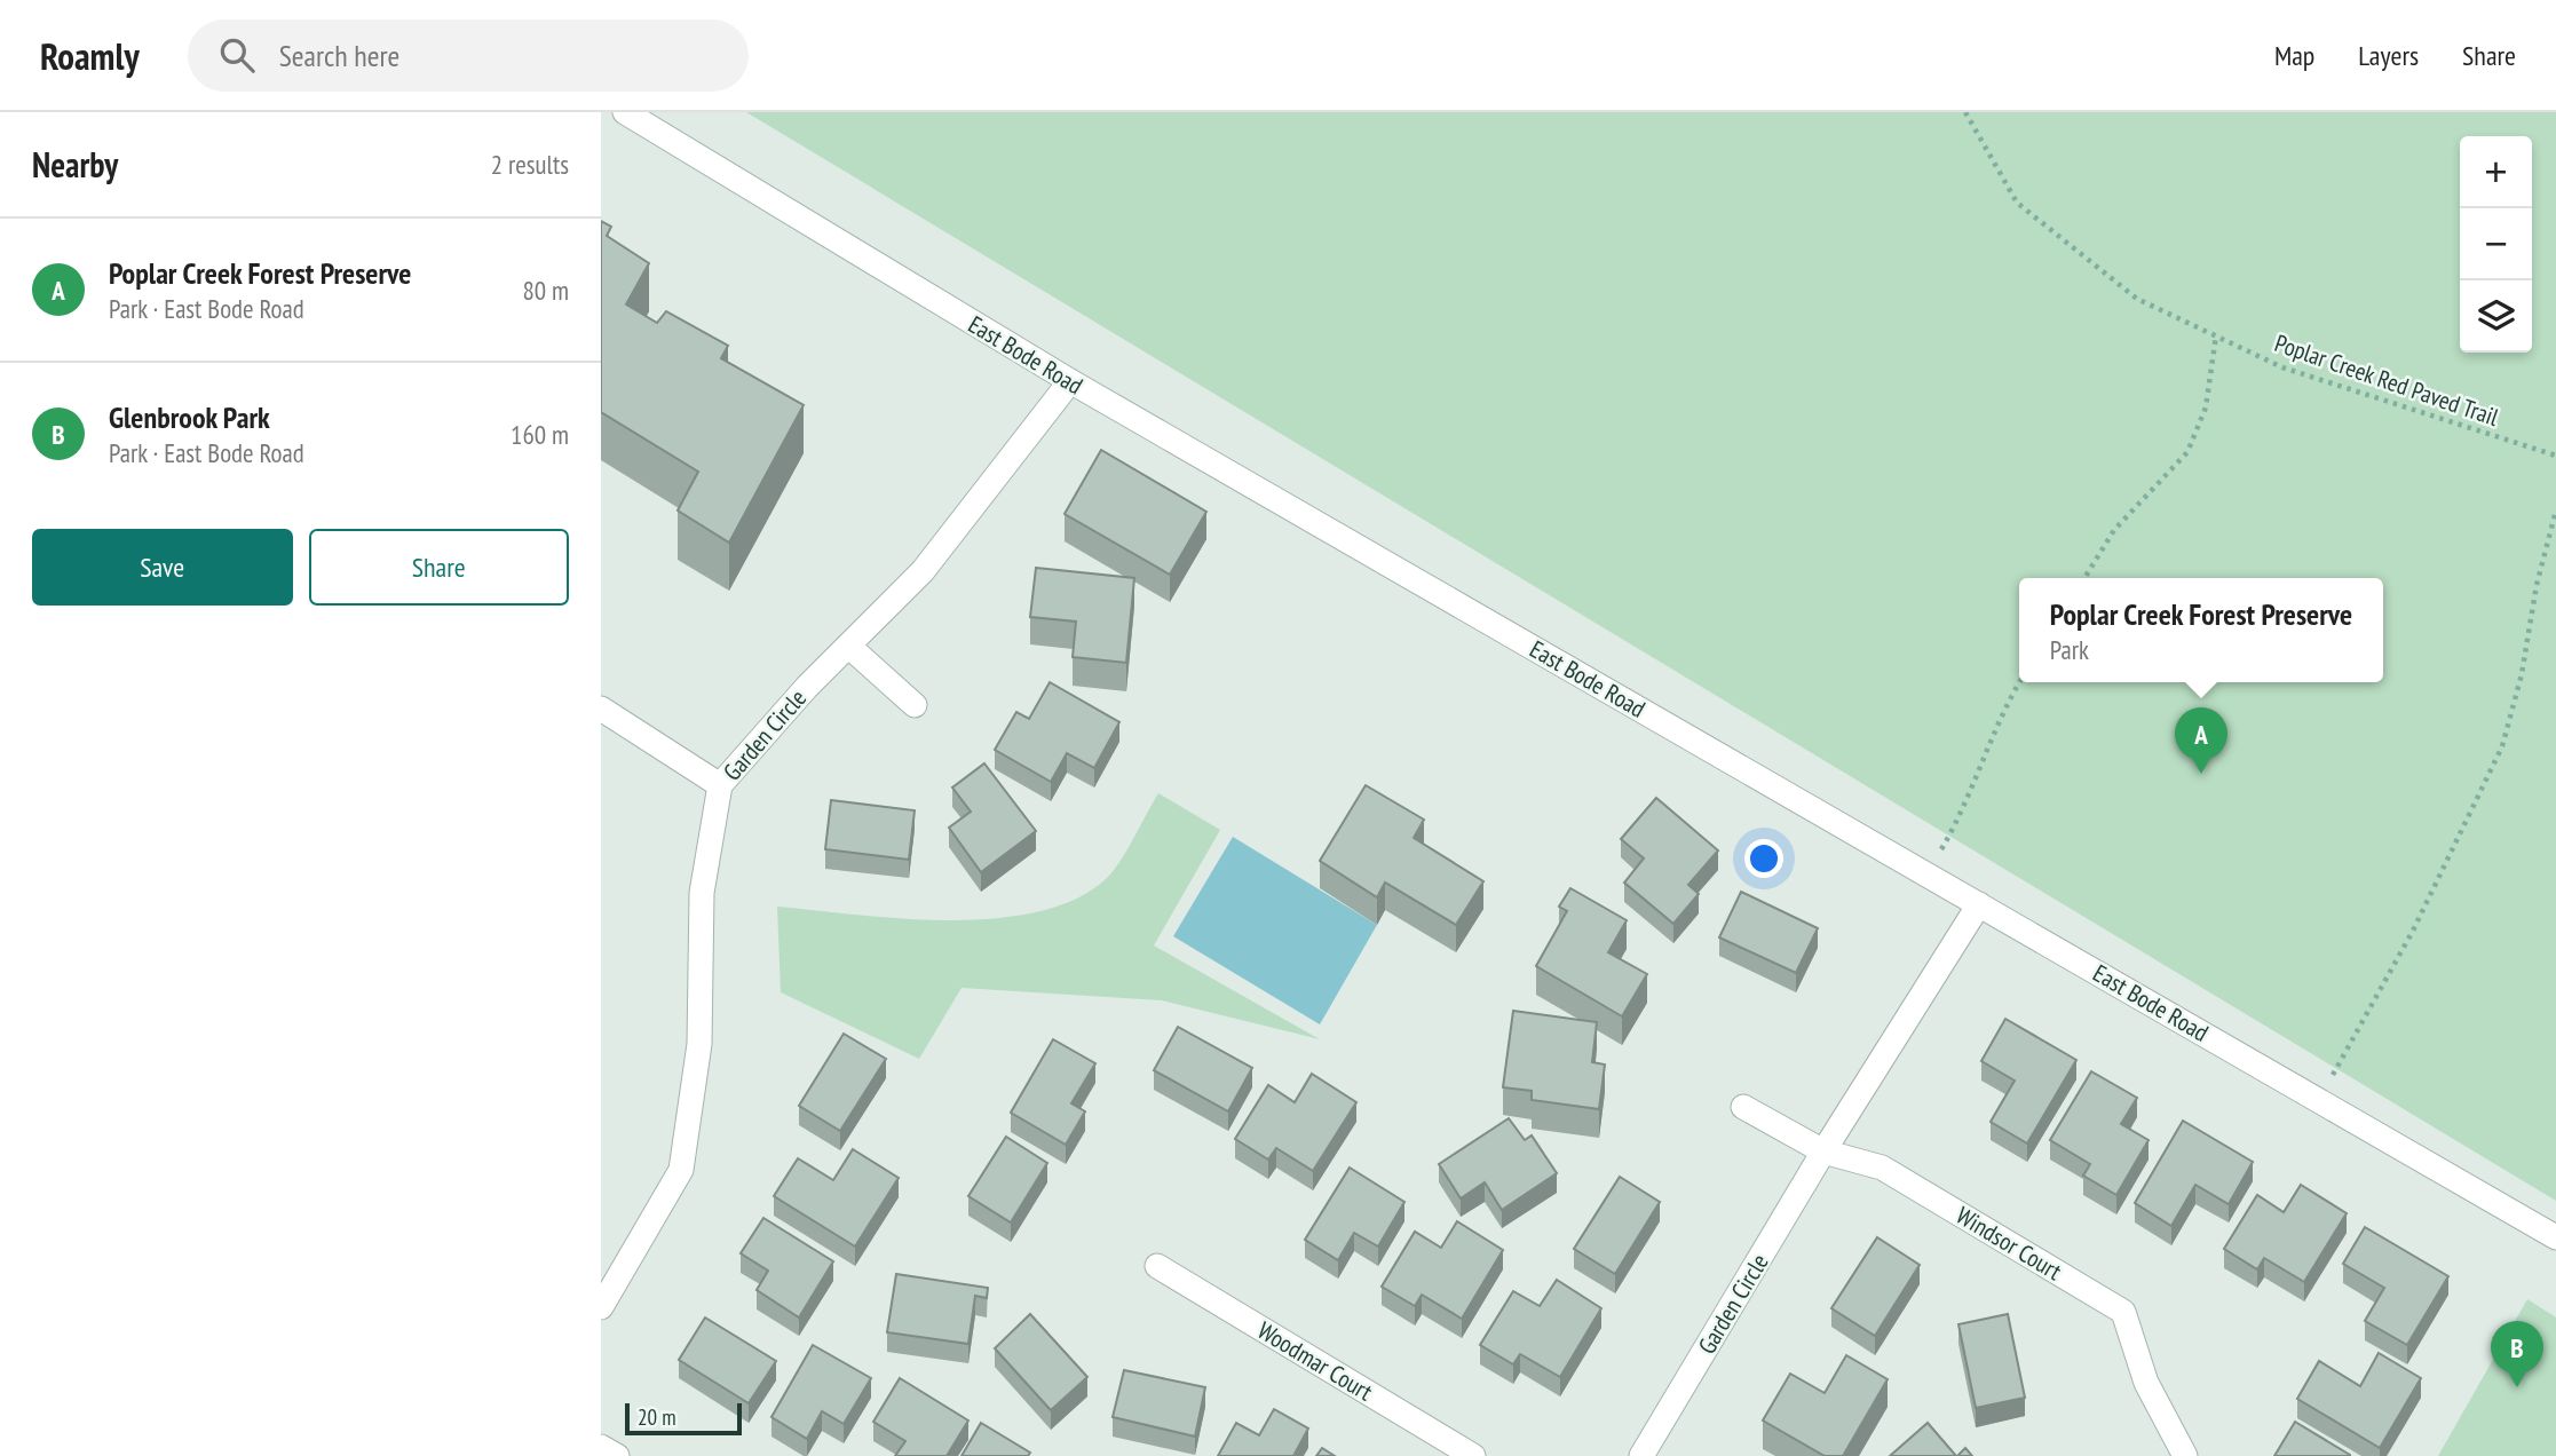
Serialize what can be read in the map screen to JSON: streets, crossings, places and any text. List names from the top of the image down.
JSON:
{
  "streets": {
    "street": [
      "East Bode Road",
      "Garden Circle",
      "Windsor Court",
      "Woodmar Court"
    ],
    "path": ["Poplar Creek Red Paved Trail"]
  },
  "crossings": [
    ["East Bode Road", "Garden Circle"],
    ["Garden Circle", "Windsor Court"]
  ],
  "scale_bar": "20 m",
  "page": {
    "header": "Roamly",
    "search": "Search here",
    "nav": ["Map", "Layers", "Share"],
    "heading": ["Nearby", "2 results"],
    "map_buttons": ["+", "−"],
    "list": [
      {
        "mark": "A",
        "name": "Poplar Creek Forest Preserve",
        "note": "Park · East Bode Road",
        "value": "80 m"
      },
      {
        "mark": "B",
        "name": "Glenbrook Park",
        "note": "Park · East Bode Road",
        "value": "160 m"
      }
    ],
    "buttons": ["Save", "Share"],
    "popup": ["Poplar Creek Forest Preserve", "Park"],
    "pins": ["A", "B"],
    "scale": "20 m"
  }
}
